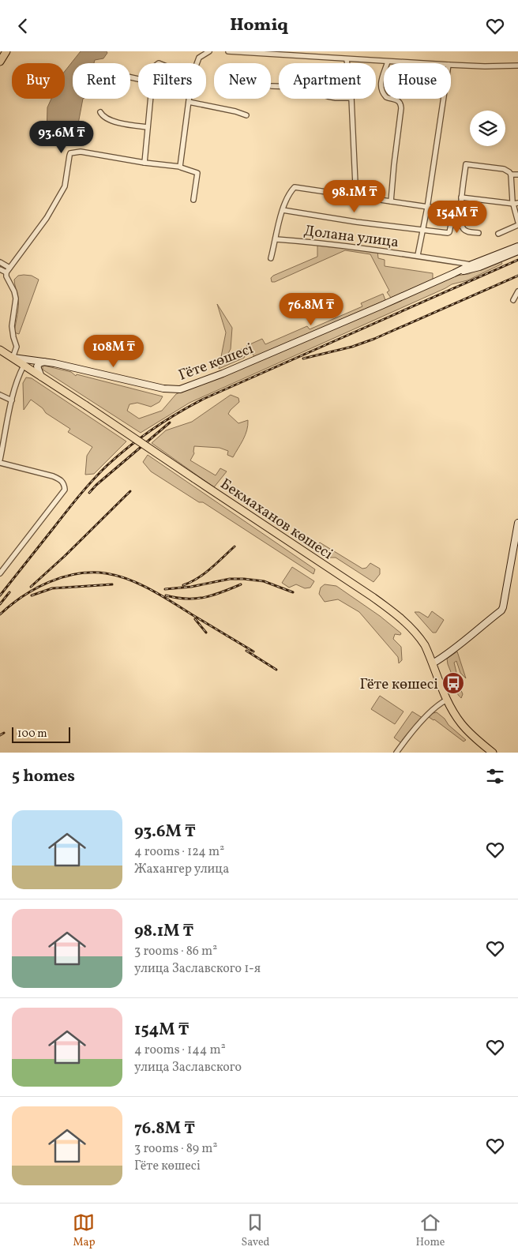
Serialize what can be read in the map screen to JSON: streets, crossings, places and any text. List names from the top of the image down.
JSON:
{
  "streets": {
    "main road": ["Гёте көшесі", "Бекмаханов көшесі"],
    "street": ["Долана улица"]
  },
  "crossings": [
    ["Долана улица", "Гёте көшесі"],
    ["Гёте көшесі", "Бекмаханов көшесі"]
  ],
  "places": {
    "bus stop": ["Гёте көшесі"]
  },
  "scale_bar": "100 m",
  "page": {
    "header": "Homiq",
    "chip": [
      "Buy",
      "Rent",
      "Filters",
      "New",
      "Apartment",
      "House"
    ],
    "price": [
      "93.6M ₸",
      "98.1M ₸",
      "154M ₸",
      "76.8M ₸",
      "108M ₸"
    ],
    "scale": "100 m",
    "heading": "5 homes",
    "list": [
      {
        "name": "93.6M ₸",
        "note": "4 rooms · 124 m² · Жахангер улица"
      },
      {
        "name": "98.1M ₸",
        "note": "3 rooms · 86 m² · улица Заславского 1-я"
      },
      {
        "name": "154M ₸",
        "note": "4 rooms · 144 m² · улица Заславского"
      },
      {
        "name": "76.8M ₸",
        "note": "3 rooms · 89 m² · Гёте көшесі"
      }
    ],
    "tabs": ["Map", "Saved", "Home"]
  }
}
